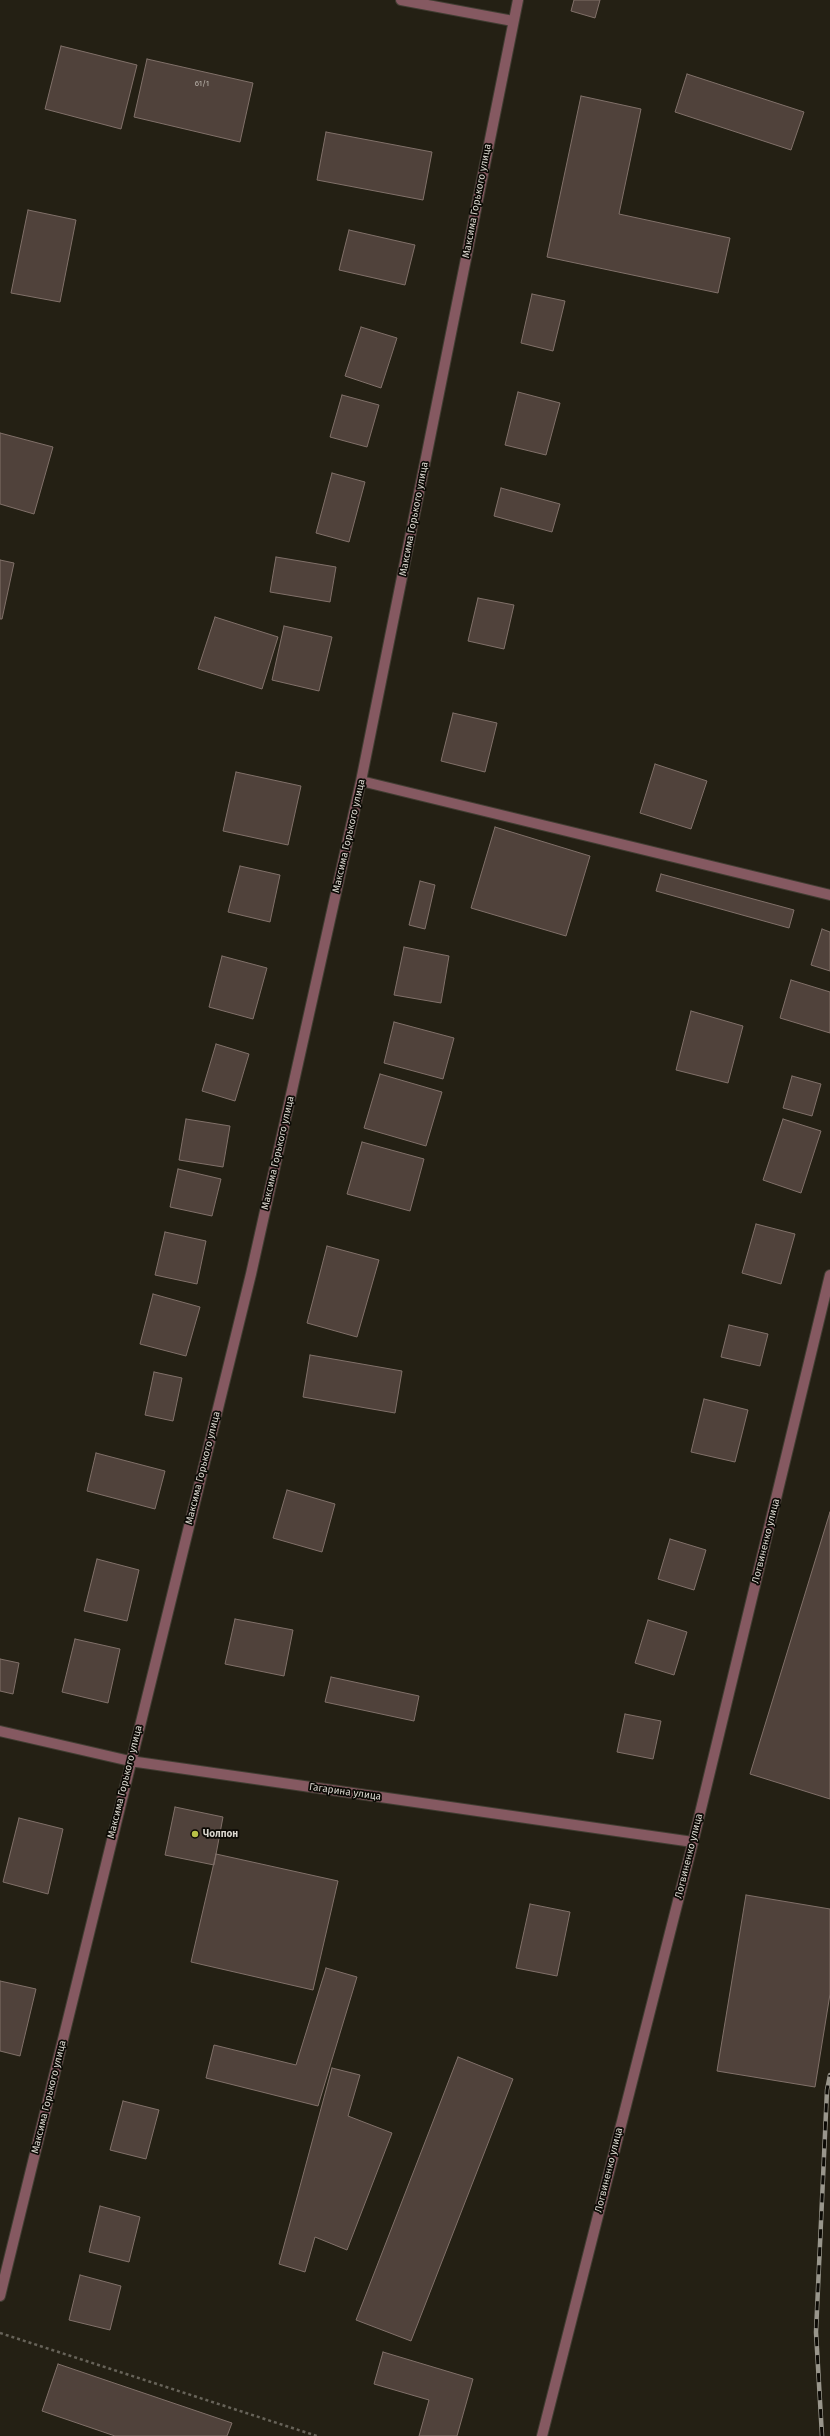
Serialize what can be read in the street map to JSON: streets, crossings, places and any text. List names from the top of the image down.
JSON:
{
  "streets": {
    "street": ["Максима Горького улица", "Логвиненко улица", "Гагарина улица"]
  },
  "crossings": [
    ["Максима Горького улица", "Гагарина улица"],
    ["Логвиненко улица", "Гагарина улица"]
  ],
  "places": ["Чолпон"],
  "house_numbers": ["61/1"]
}
